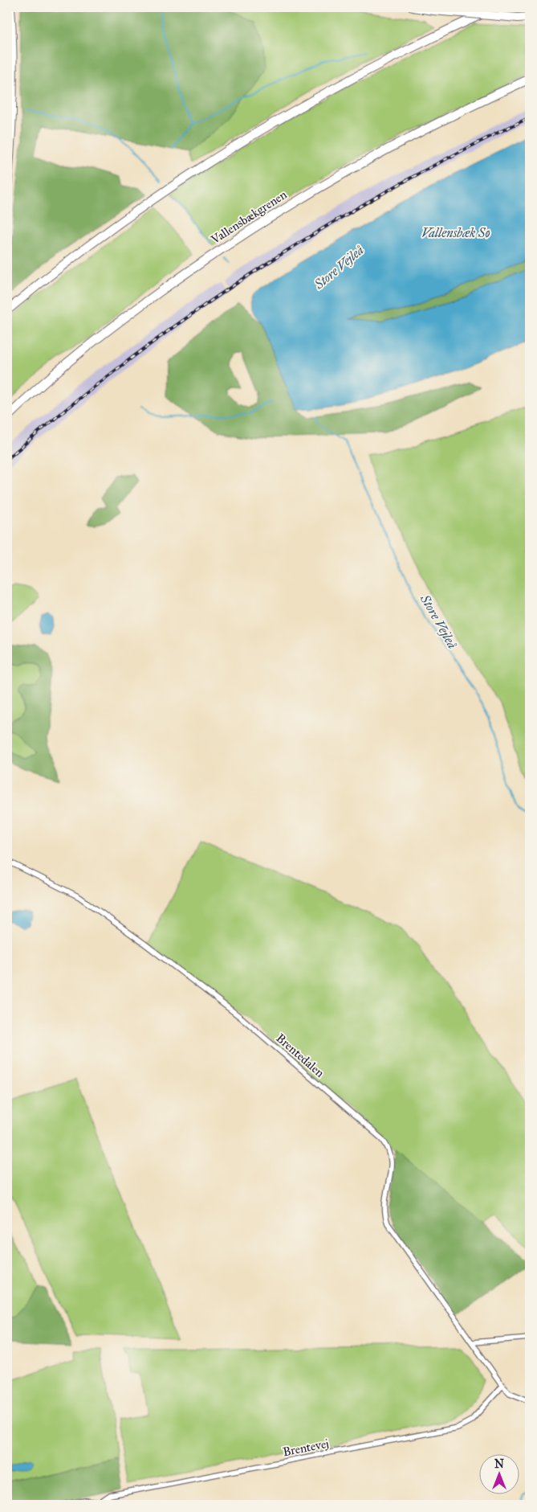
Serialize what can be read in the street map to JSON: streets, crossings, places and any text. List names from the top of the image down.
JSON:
{
  "streets": {
    "highway": ["Vallensbækgrenen"],
    "street": ["Brentedalen", "Brentevej"]
  },
  "crossings": [
    ["Brentedalen", "Brentevej"]
  ],
  "water": ["Vallensbæk Sø", "Store Vejleå"],
  "north": "top"
}
